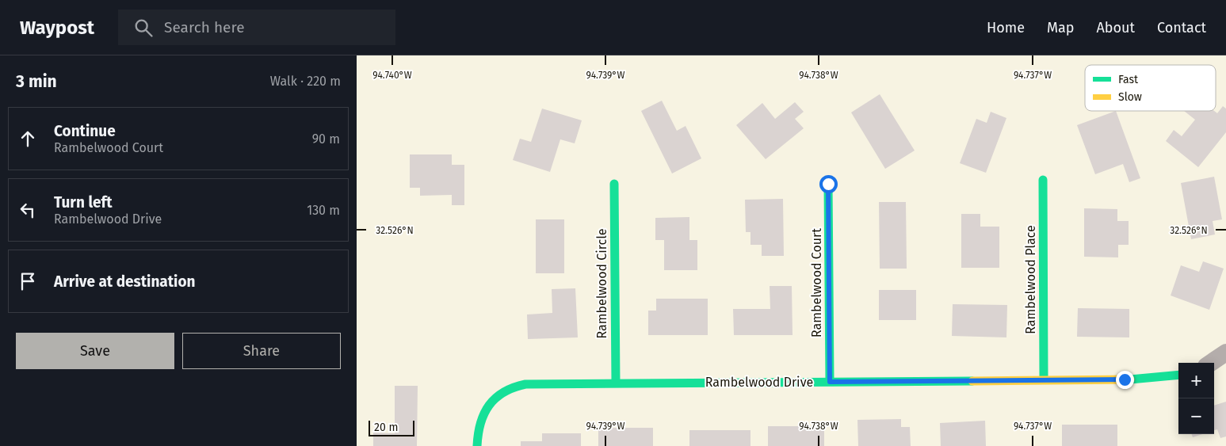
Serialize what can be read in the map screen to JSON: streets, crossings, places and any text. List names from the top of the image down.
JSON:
{
  "streets": {
    "street": [
      "Rambelwood Place",
      "Rambelwood Court",
      "Rambelwood Circle",
      "Rambelwood Drive"
    ]
  },
  "crossings": [
    ["Rambelwood Place", "Rambelwood Drive"],
    ["Rambelwood Court", "Rambelwood Drive"],
    ["Rambelwood Circle", "Rambelwood Drive"]
  ],
  "legend": ["Fast", "Slow"],
  "scale_bar": "20 m",
  "page": {
    "header": "Waypost",
    "search": "Search here",
    "nav": [
      "Home",
      "Map",
      "About",
      "Contact"
    ],
    "heading": ["3 min", "Walk · 220 m"],
    "list": [
      ["Continue", "Rambelwood Court", "90 m"],
      ["Turn left", "Rambelwood Drive", "130 m"],
      "Arrive at destination"
    ],
    "buttons": ["Save", "Share"],
    "map_buttons": ["+", "−"],
    "scale": "20 m"
  },
  "coordinates": [
    "94.740°W",
    "94.739°W",
    "94.738°W",
    "94.737°W",
    "32.526°N"
  ]
}
